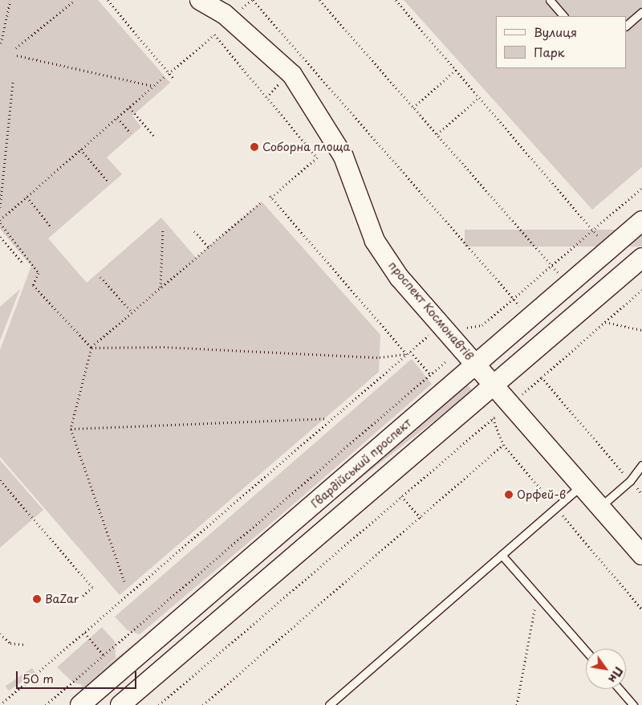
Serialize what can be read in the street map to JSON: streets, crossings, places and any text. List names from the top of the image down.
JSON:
{
  "streets": {
    "main road": ["проспект Космонавтів", "Гвардійський проспект"]
  },
  "crossings": [
    ["проспект Космонавтів", "Гвардійський проспект"]
  ],
  "places": ["Соборна площа", "Орфей-в", "BaZar"],
  "legend": ["Вулиця", "Парк"],
  "scale_bar": "50 m",
  "north": "bottom right"
}
